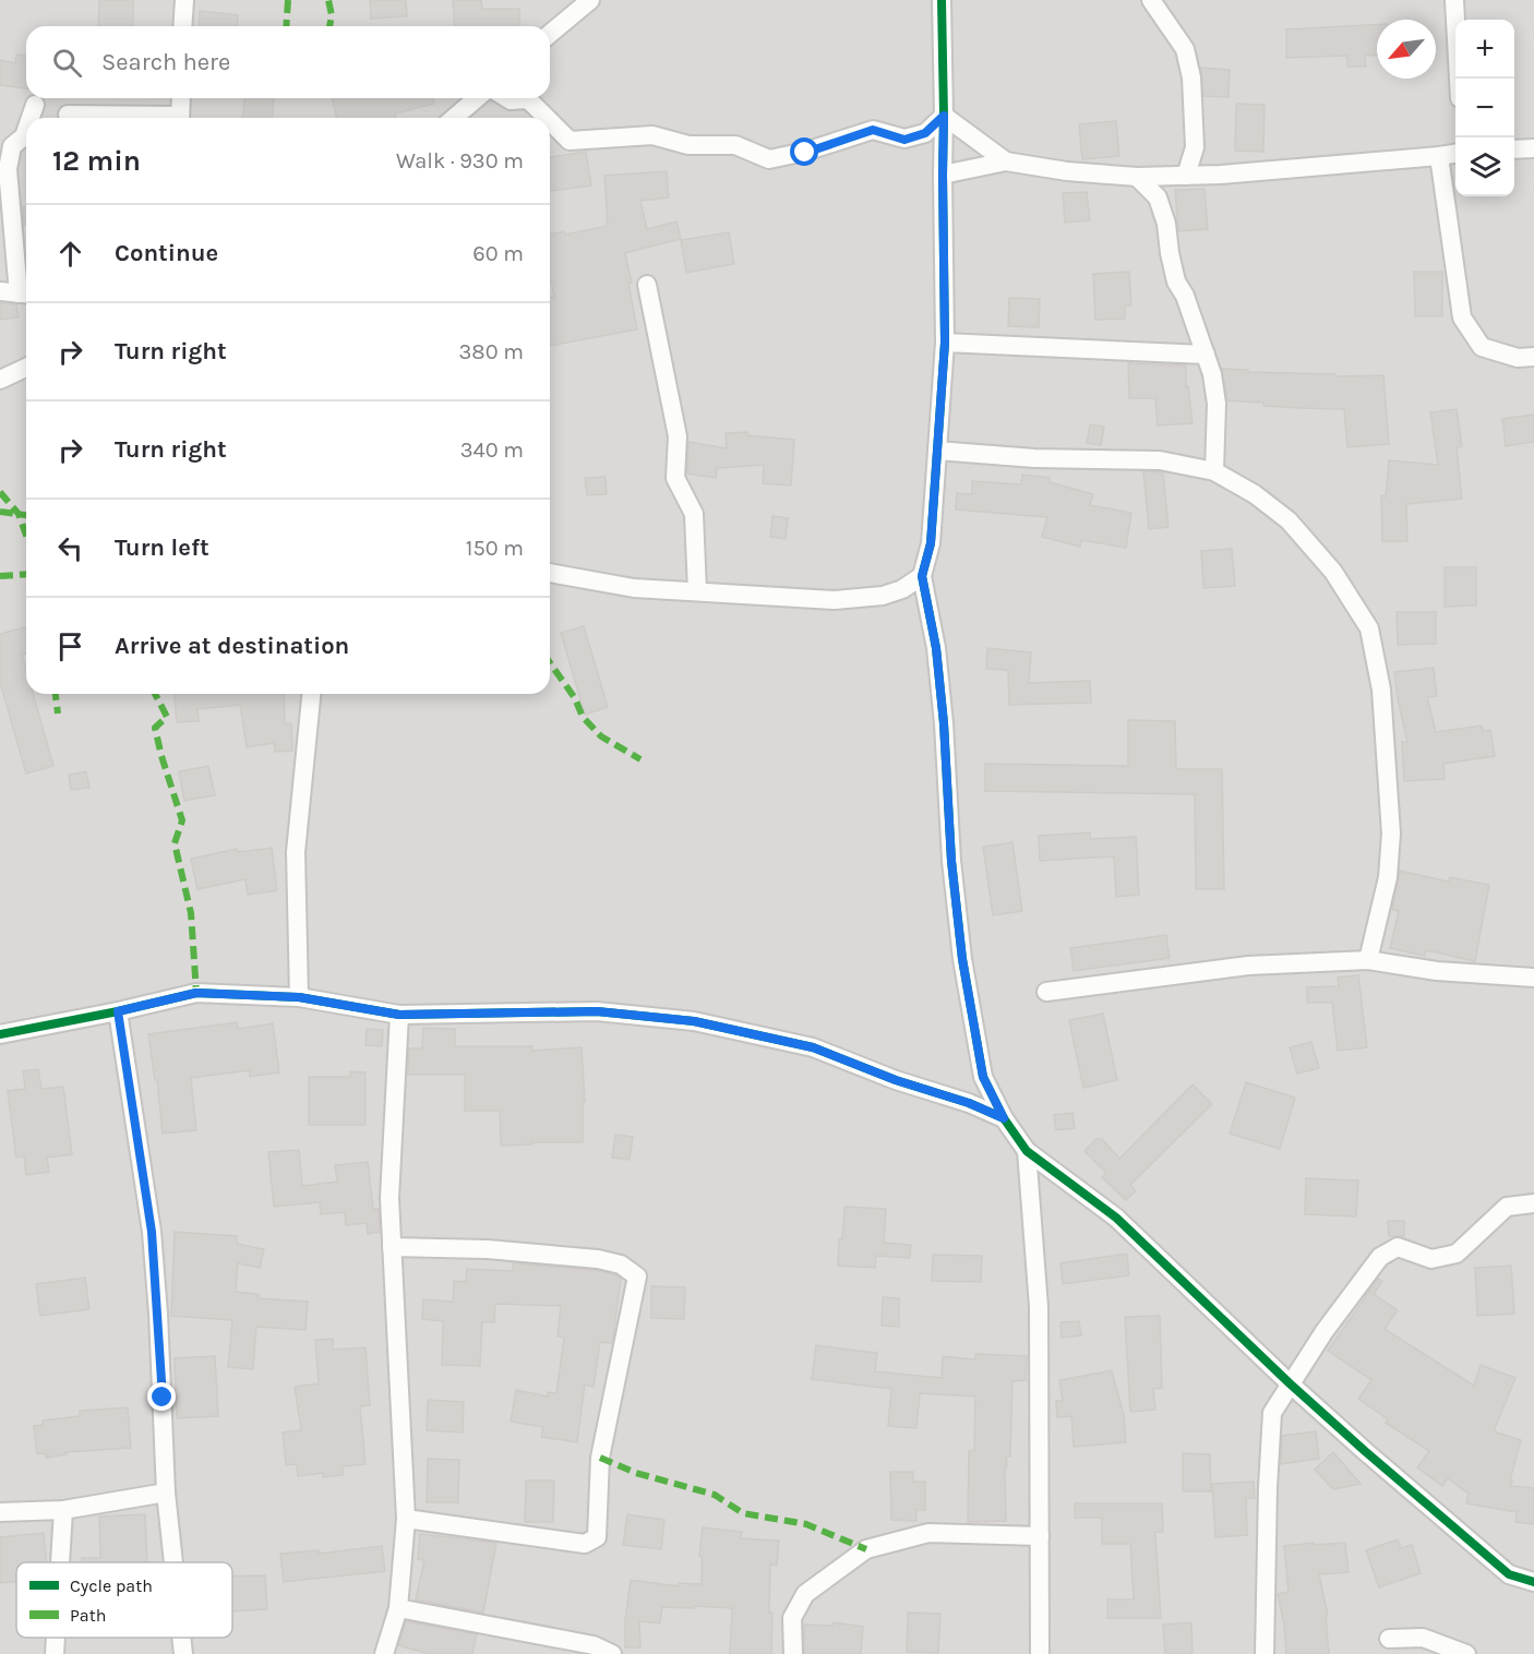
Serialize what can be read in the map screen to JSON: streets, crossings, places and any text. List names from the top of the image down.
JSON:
{
  "legend": ["Cycle path", "Path"],
  "north": "bottom left",
  "page": {
    "map_buttons": ["+", "−"],
    "search": "Search here",
    "heading": ["12 min", "Walk · 930 m"],
    "list": [
      ["Continue", "60 m"],
      ["Turn right", "380 m"],
      ["Turn right", "340 m"],
      ["Turn left", "150 m"],
      "Arrive at destination"
    ]
  }
}
